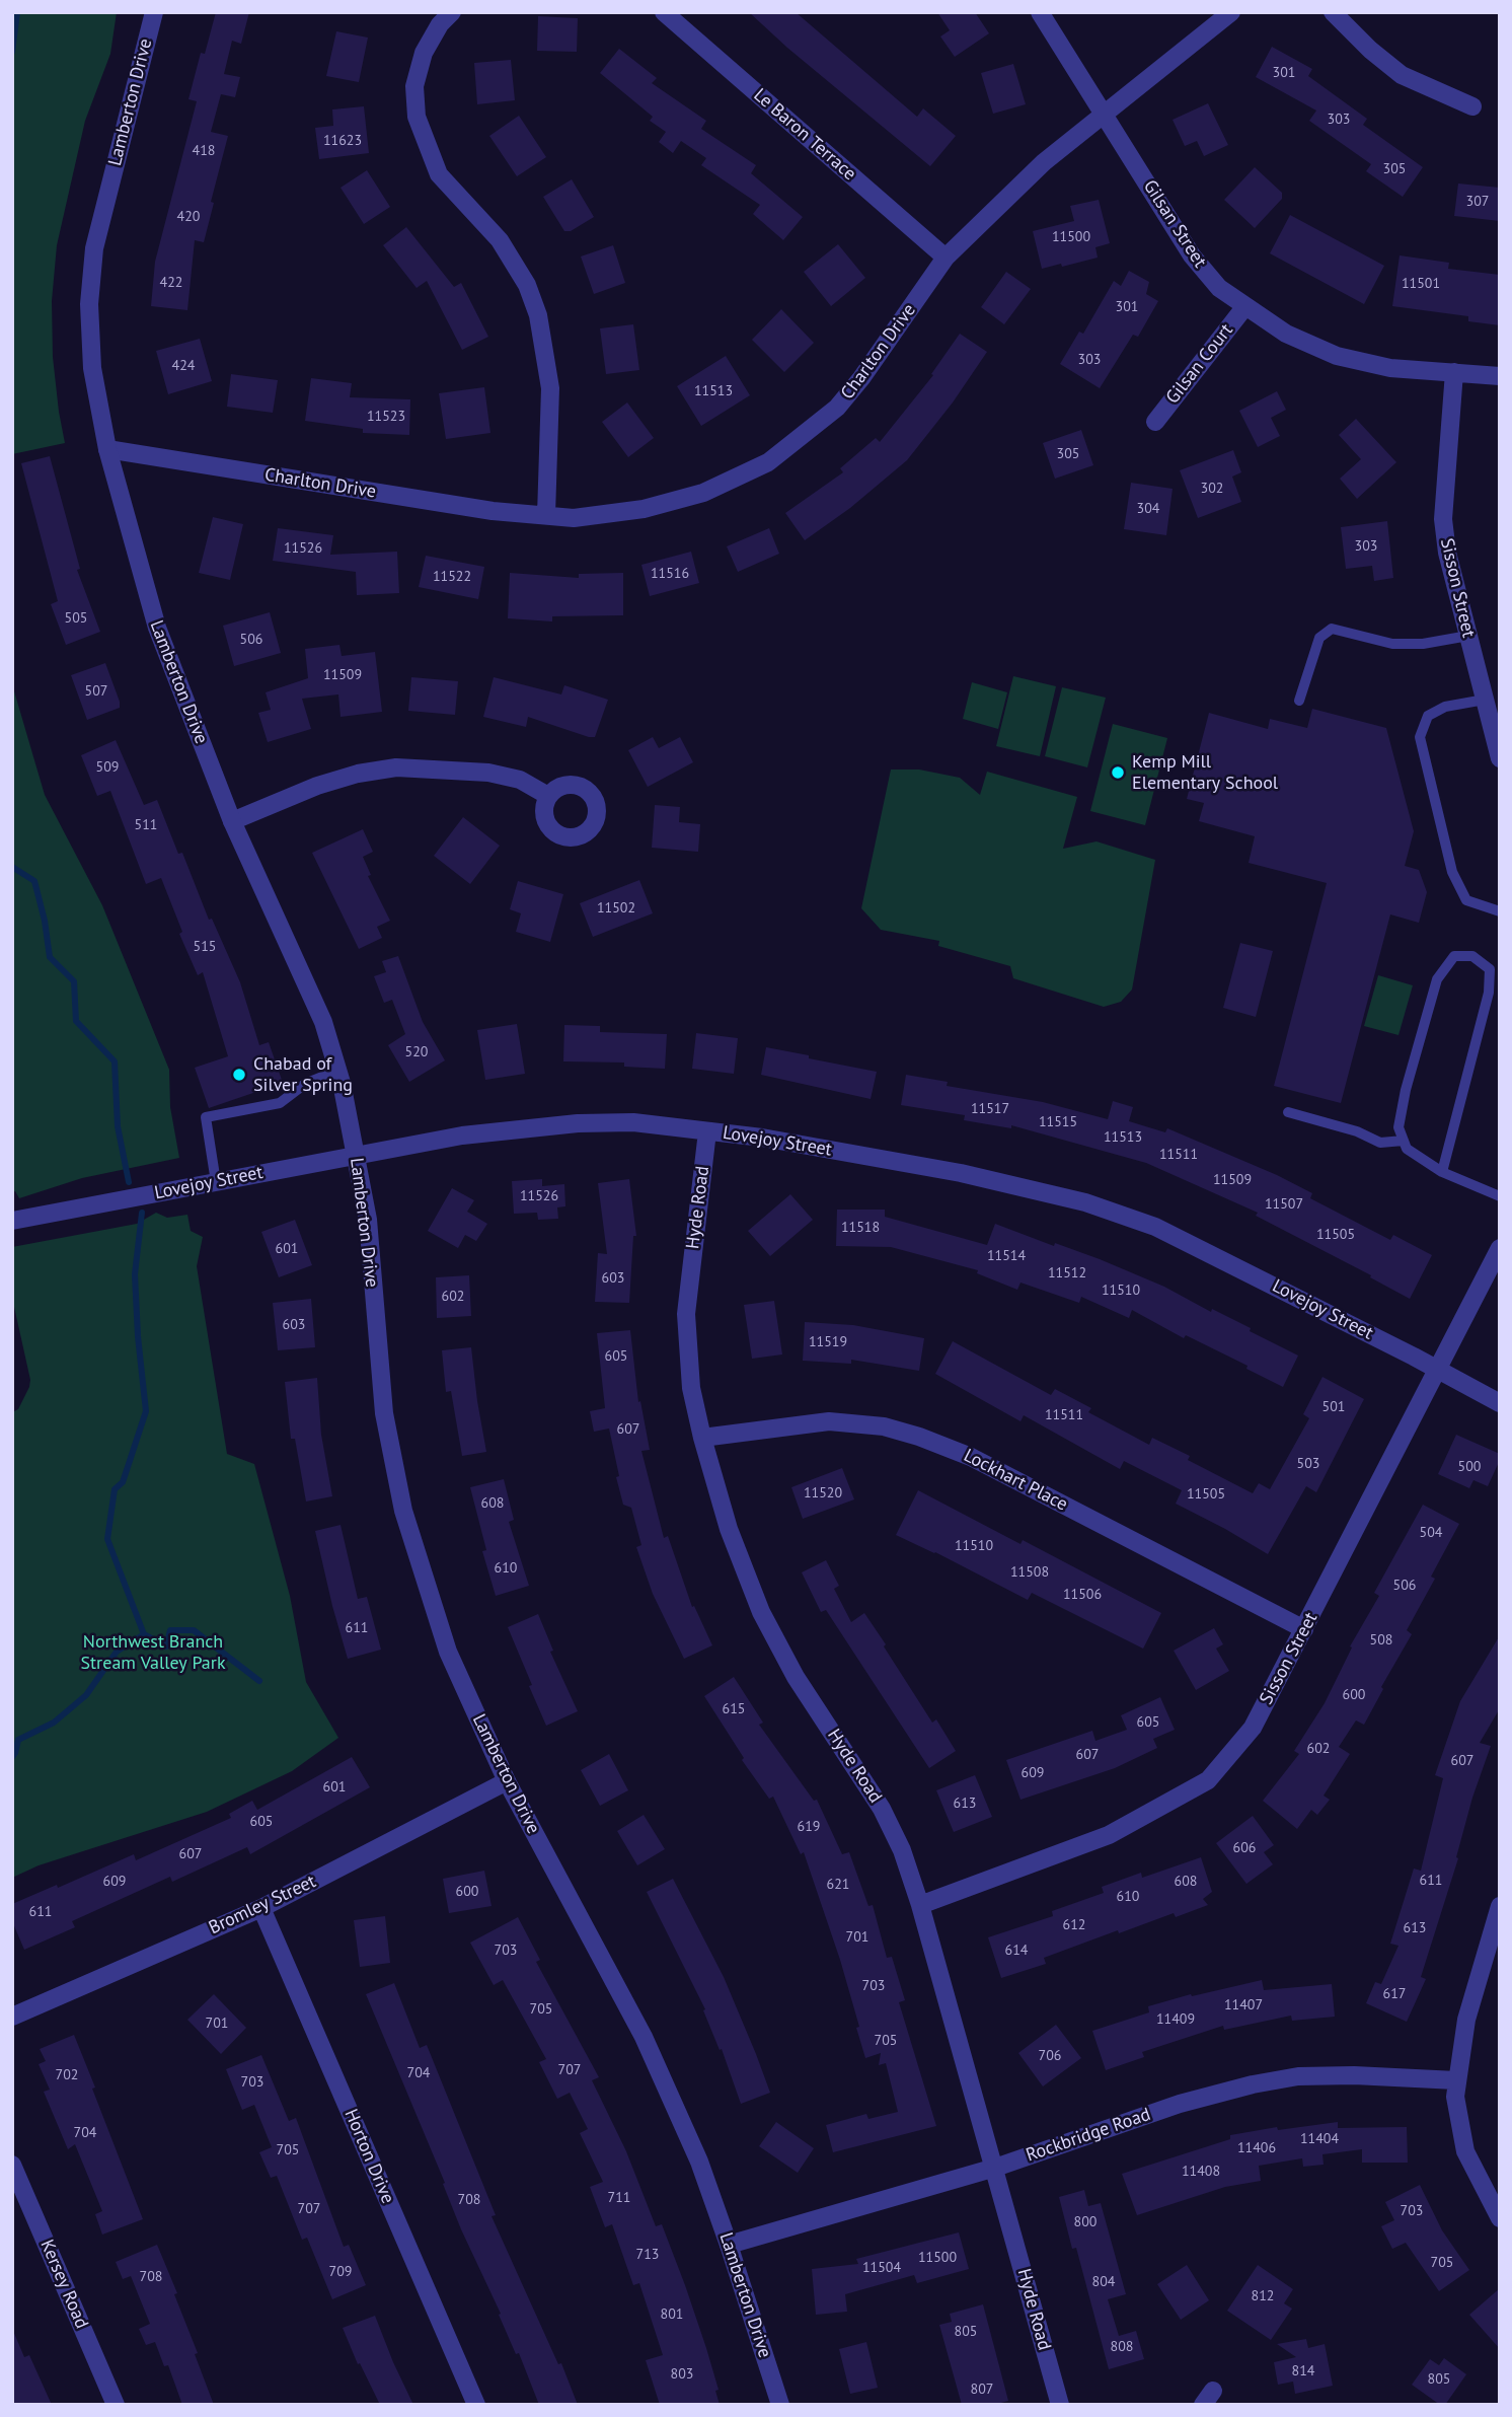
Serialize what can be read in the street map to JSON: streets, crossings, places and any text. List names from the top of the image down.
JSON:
{
  "streets": {
    "street": [
      "Lamberton Drive",
      "Le Baron Terrace",
      "Gilsan Street",
      "Charlton Drive",
      "Gilsan Court",
      "Sisson Street",
      "Lovejoy Street",
      "Hyde Road",
      "Lockhart Place",
      "Bromley Street",
      "Rockbridge Road",
      "Horton Drive",
      "Kersey Road"
    ]
  },
  "crossings": [
    ["Lamberton Drive", "Charlton Drive"],
    ["Lamberton Drive", "Lovejoy Street"],
    ["Lamberton Drive", "Bromley Street"],
    ["Lamberton Drive", "Rockbridge Road"],
    ["Le Baron Terrace", "Charlton Drive"],
    ["Gilsan Street", "Charlton Drive"],
    ["Gilsan Street", "Gilsan Court"],
    ["Gilsan Street", "Sisson Street"],
    ["Sisson Street", "Lovejoy Street"],
    ["Sisson Street", "Hyde Road"],
    ["Sisson Street", "Lockhart Place"],
    ["Lovejoy Street", "Hyde Road"],
    ["Hyde Road", "Lockhart Place"],
    ["Hyde Road", "Rockbridge Road"],
    ["Bromley Street", "Horton Drive"]
  ],
  "parks": ["Northwest Branch Stream Valley Park"],
  "places": ["Kemp Mill Elementary School", "Chabad of Silver Spring"],
  "house_numbers": [
    "301",
    "303",
    "11623",
    "418",
    "305",
    "307",
    "420",
    "11500",
    "422",
    "11501",
    "301",
    "303",
    "424",
    "11513",
    "11523",
    "305",
    "302",
    "304",
    "303",
    "11526",
    "11516",
    "11522",
    "505",
    "506",
    "11509",
    "507",
    "509",
    "511",
    "11502",
    "515",
    "520",
    "11517",
    "11515",
    "11513",
    "11511",
    "11509",
    "11526",
    "11507",
    "11518",
    "11505",
    "601",
    "11514",
    "11512",
    "603",
    "11510",
    "602",
    "603",
    "11519",
    "605",
    "501",
    "11511",
    "607",
    "503",
    "500",
    "11520",
    "11505",
    "608",
    "504",
    "11510",
    "610",
    "11508",
    "506",
    "11506",
    "611",
    "508",
    "600",
    "615",
    "605",
    "602",
    "607",
    "607",
    "609",
    "601",
    "613",
    "605",
    "619",
    "606",
    "607",
    "611",
    "609",
    "608",
    "621",
    "600",
    "610",
    "611",
    "612",
    "613",
    "701",
    "703",
    "614",
    "703",
    "617",
    "11407",
    "705",
    "11409",
    "701",
    "705",
    "706",
    "707",
    "704",
    "702",
    "703",
    "704",
    "11404",
    "11406",
    "705",
    "11408",
    "711",
    "708",
    "707",
    "703",
    "800",
    "713",
    "11500",
    "705",
    "11504",
    "709",
    "708",
    "804",
    "812",
    "801",
    "805",
    "808",
    "814",
    "803",
    "805",
    "807"
  ]
}
